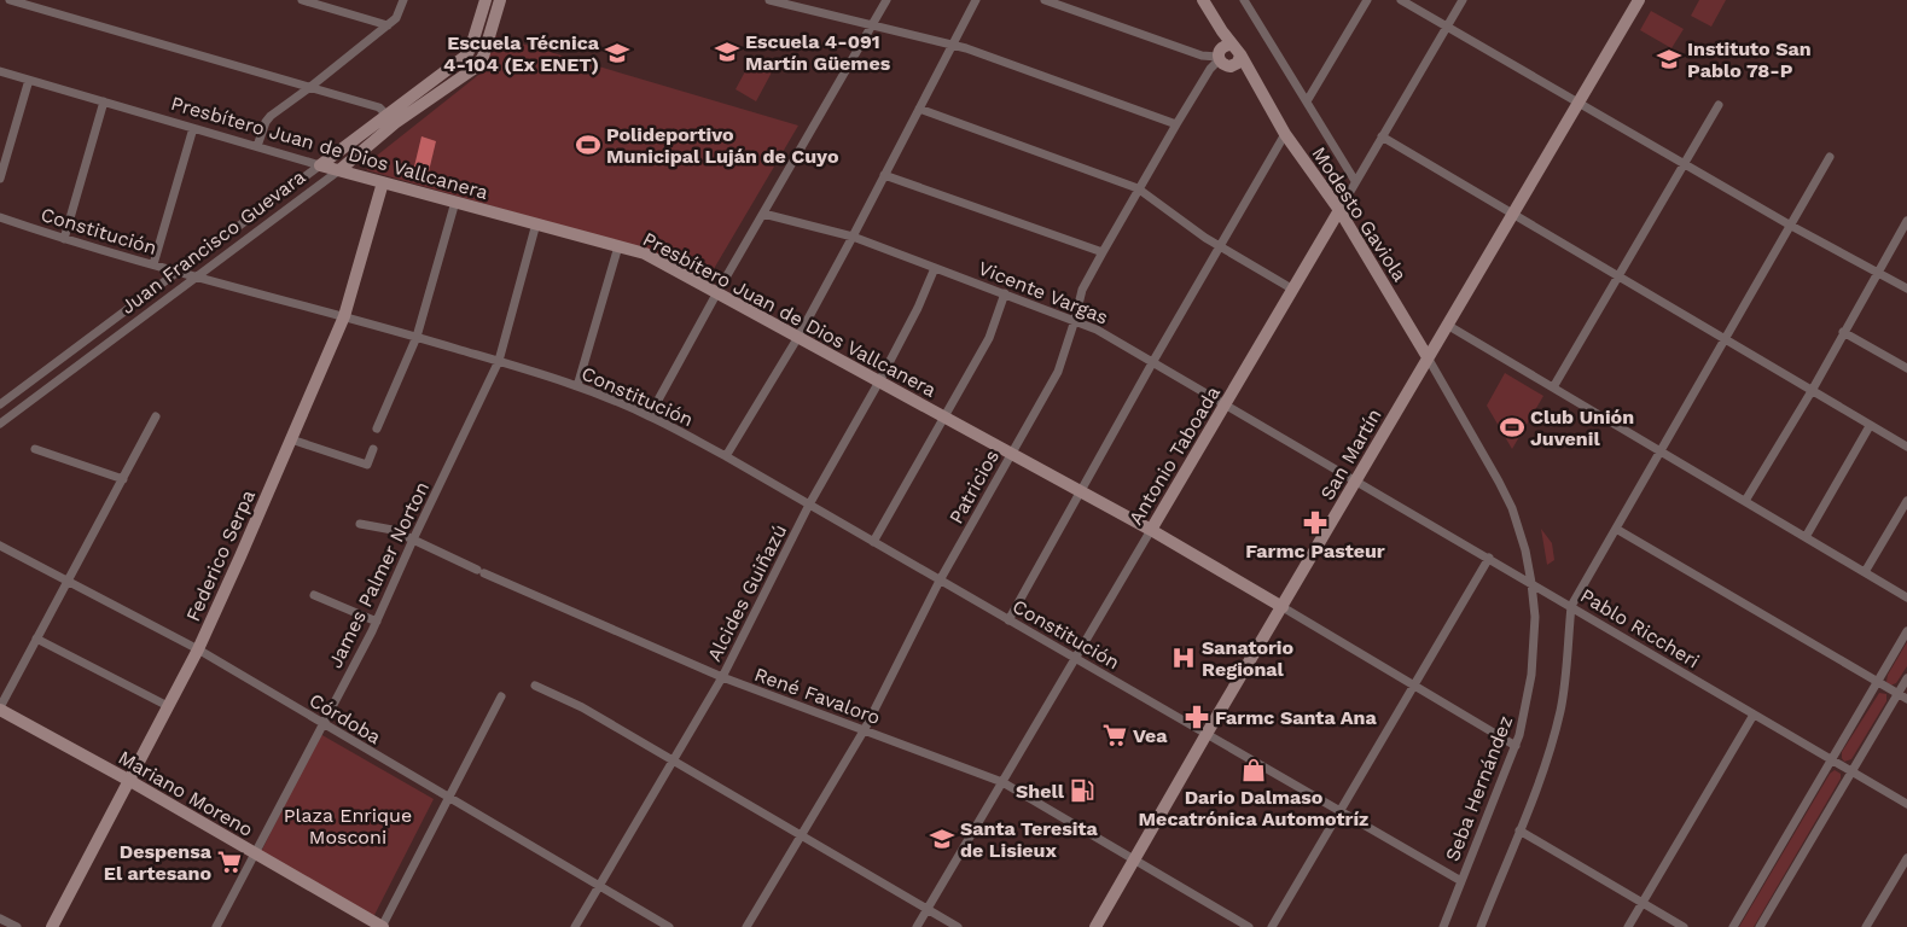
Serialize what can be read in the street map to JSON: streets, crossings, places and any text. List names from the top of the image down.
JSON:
{
  "streets": {
    "street": [
      "Presbítero Juan de Dios Vallcanera",
      "Modesto Gaviola",
      "Constitución",
      "Juan Francisco Guevara",
      "Vicente Vargas",
      "San Martín",
      "Antonio Taboada",
      "Patricios",
      "Federico Serpa",
      "James Palmer Norton",
      "Alcides Guiñazú",
      "Pablo Riccheri",
      "René Favaloro",
      "Córdoba",
      "Seba Hernández",
      "Mariano Moreno"
    ]
  },
  "crossings": [
    ["Presbítero Juan de Dios Vallcanera", "Juan Francisco Guevara"],
    ["Presbítero Juan de Dios Vallcanera", "San Martín"],
    ["Presbítero Juan de Dios Vallcanera", "Antonio Taboada"],
    ["Presbítero Juan de Dios Vallcanera", "Patricios"],
    ["Presbítero Juan de Dios Vallcanera", "Federico Serpa"],
    ["Presbítero Juan de Dios Vallcanera", "James Palmer Norton"],
    ["Presbítero Juan de Dios Vallcanera", "Alcides Guiñazú"],
    ["Modesto Gaviola", "San Martín"],
    ["Modesto Gaviola", "Antonio Taboada"],
    ["Modesto Gaviola", "Patricios"],
    ["Modesto Gaviola", "Seba Hernández"],
    ["Constitución", "Juan Francisco Guevara"],
    ["Constitución", "San Martín"],
    ["Constitución", "Antonio Taboada"],
    ["Constitución", "Patricios"],
    ["Constitución", "Federico Serpa"],
    ["Constitución", "James Palmer Norton"],
    ["Constitución", "Alcides Guiñazú"],
    ["Constitución", "Seba Hernández"],
    ["Vicente Vargas", "San Martín"],
    ["Vicente Vargas", "Antonio Taboada"],
    ["Vicente Vargas", "Patricios"],
    ["Vicente Vargas", "Alcides Guiñazú"],
    ["Vicente Vargas", "Pablo Riccheri"],
    ["San Martín", "Pablo Riccheri"],
    ["San Martín", "René Favaloro"],
    ["San Martín", "Seba Hernández"],
    ["Antonio Taboada", "René Favaloro"],
    ["Patricios", "René Favaloro"],
    ["Federico Serpa", "Córdoba"],
    ["Federico Serpa", "Mariano Moreno"],
    ["James Palmer Norton", "René Favaloro"],
    ["James Palmer Norton", "Córdoba"],
    ["James Palmer Norton", "Mariano Moreno"],
    ["Alcides Guiñazú", "René Favaloro"],
    ["Alcides Guiñazú", "Córdoba"],
    ["Pablo Riccheri", "Seba Hernández"]
  ],
  "parks": ["Plaza Enrique Mosconi"],
  "places": {
    "school or university": [
      "Escuela 4-091 Martín Güemes",
      "Escuela Técnica 4-104 (Ex ENET)",
      "Instituto San Pablo 78-P",
      "Santa Teresita de Lisieux"
    ],
    "sports": ["Polideportivo Municipal Luján de Cuyo", "Club Unión Juvenil"],
    "pharmacy": ["Farmc Pasteur", "Farmc Santa Ana"],
    "hospital": ["Sanatorio Regional"],
    "supermarket": ["Vea", "Despensa El artesano"],
    "shop": ["Dario Dalmaso Mecatrónica Automotríz"],
    "fuel station": ["Shell"]
  }
}
